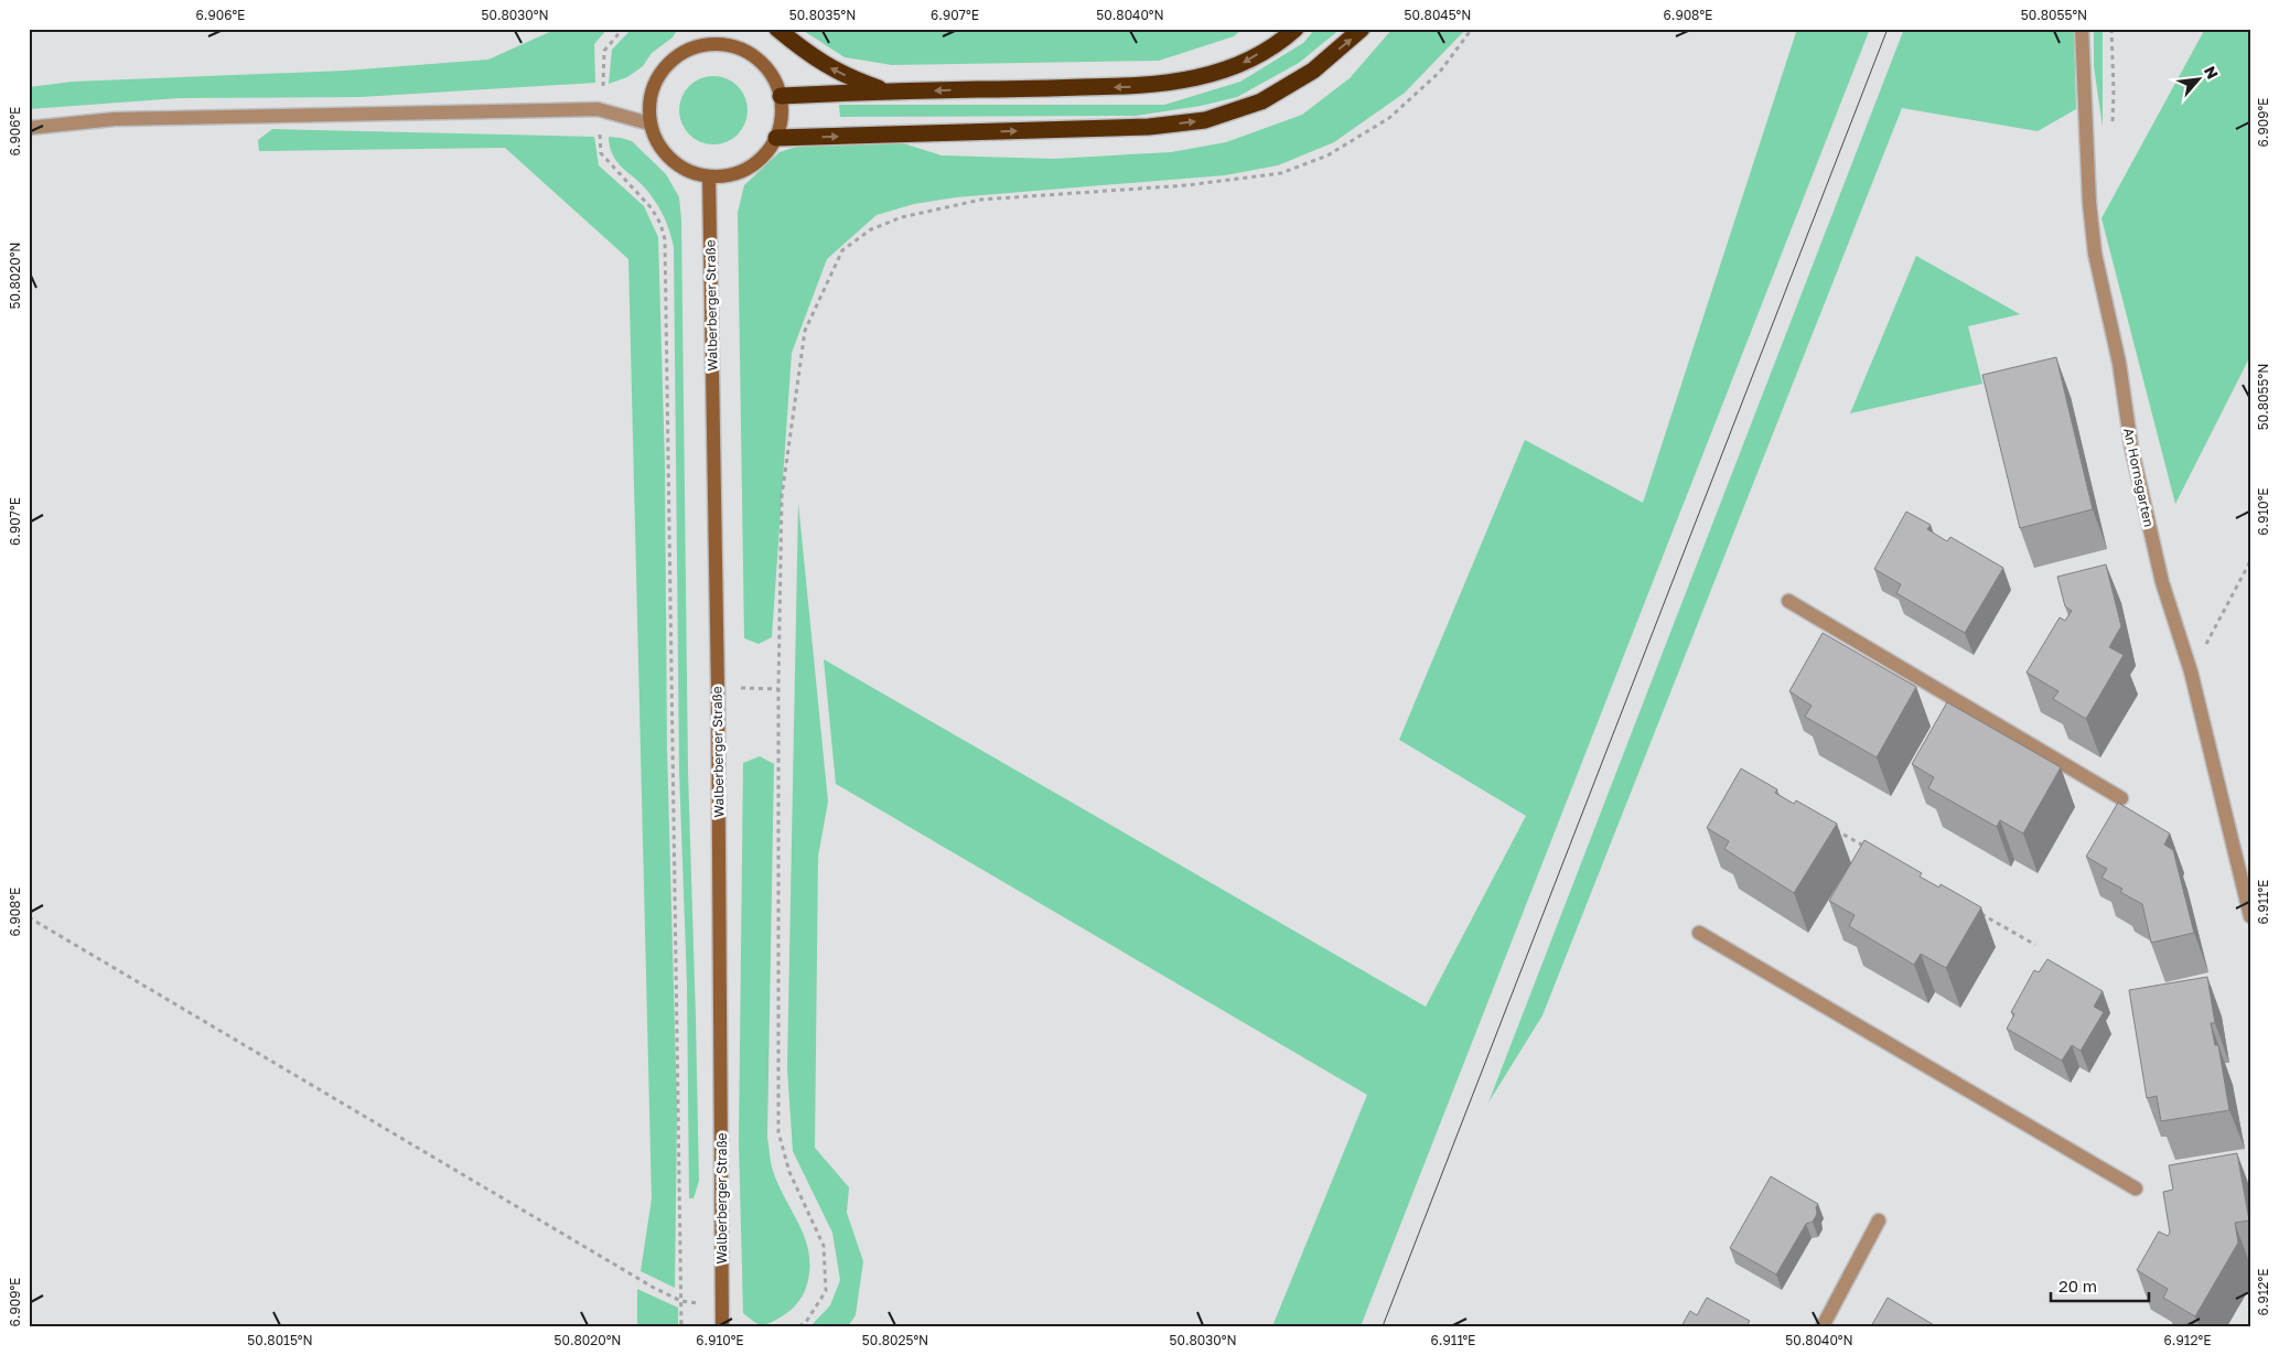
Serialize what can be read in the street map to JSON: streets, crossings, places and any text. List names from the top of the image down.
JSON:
{
  "streets": {
    "main road": ["Walberberger Straße"],
    "street": ["An Hornsgarten"]
  },
  "scale_bar": "20 m",
  "north": "top right",
  "coordinates": [
    "6.906°E",
    "50.8030°N",
    "50.8035°N",
    "6.907°E",
    "50.8040°N",
    "50.8045°N",
    "6.908°E",
    "50.8055°N",
    "6.909°E",
    "50.8020°N",
    "6.910°E",
    "6.911°E",
    "6.912°E",
    "50.8015°N",
    "50.8025°N"
  ]
}
